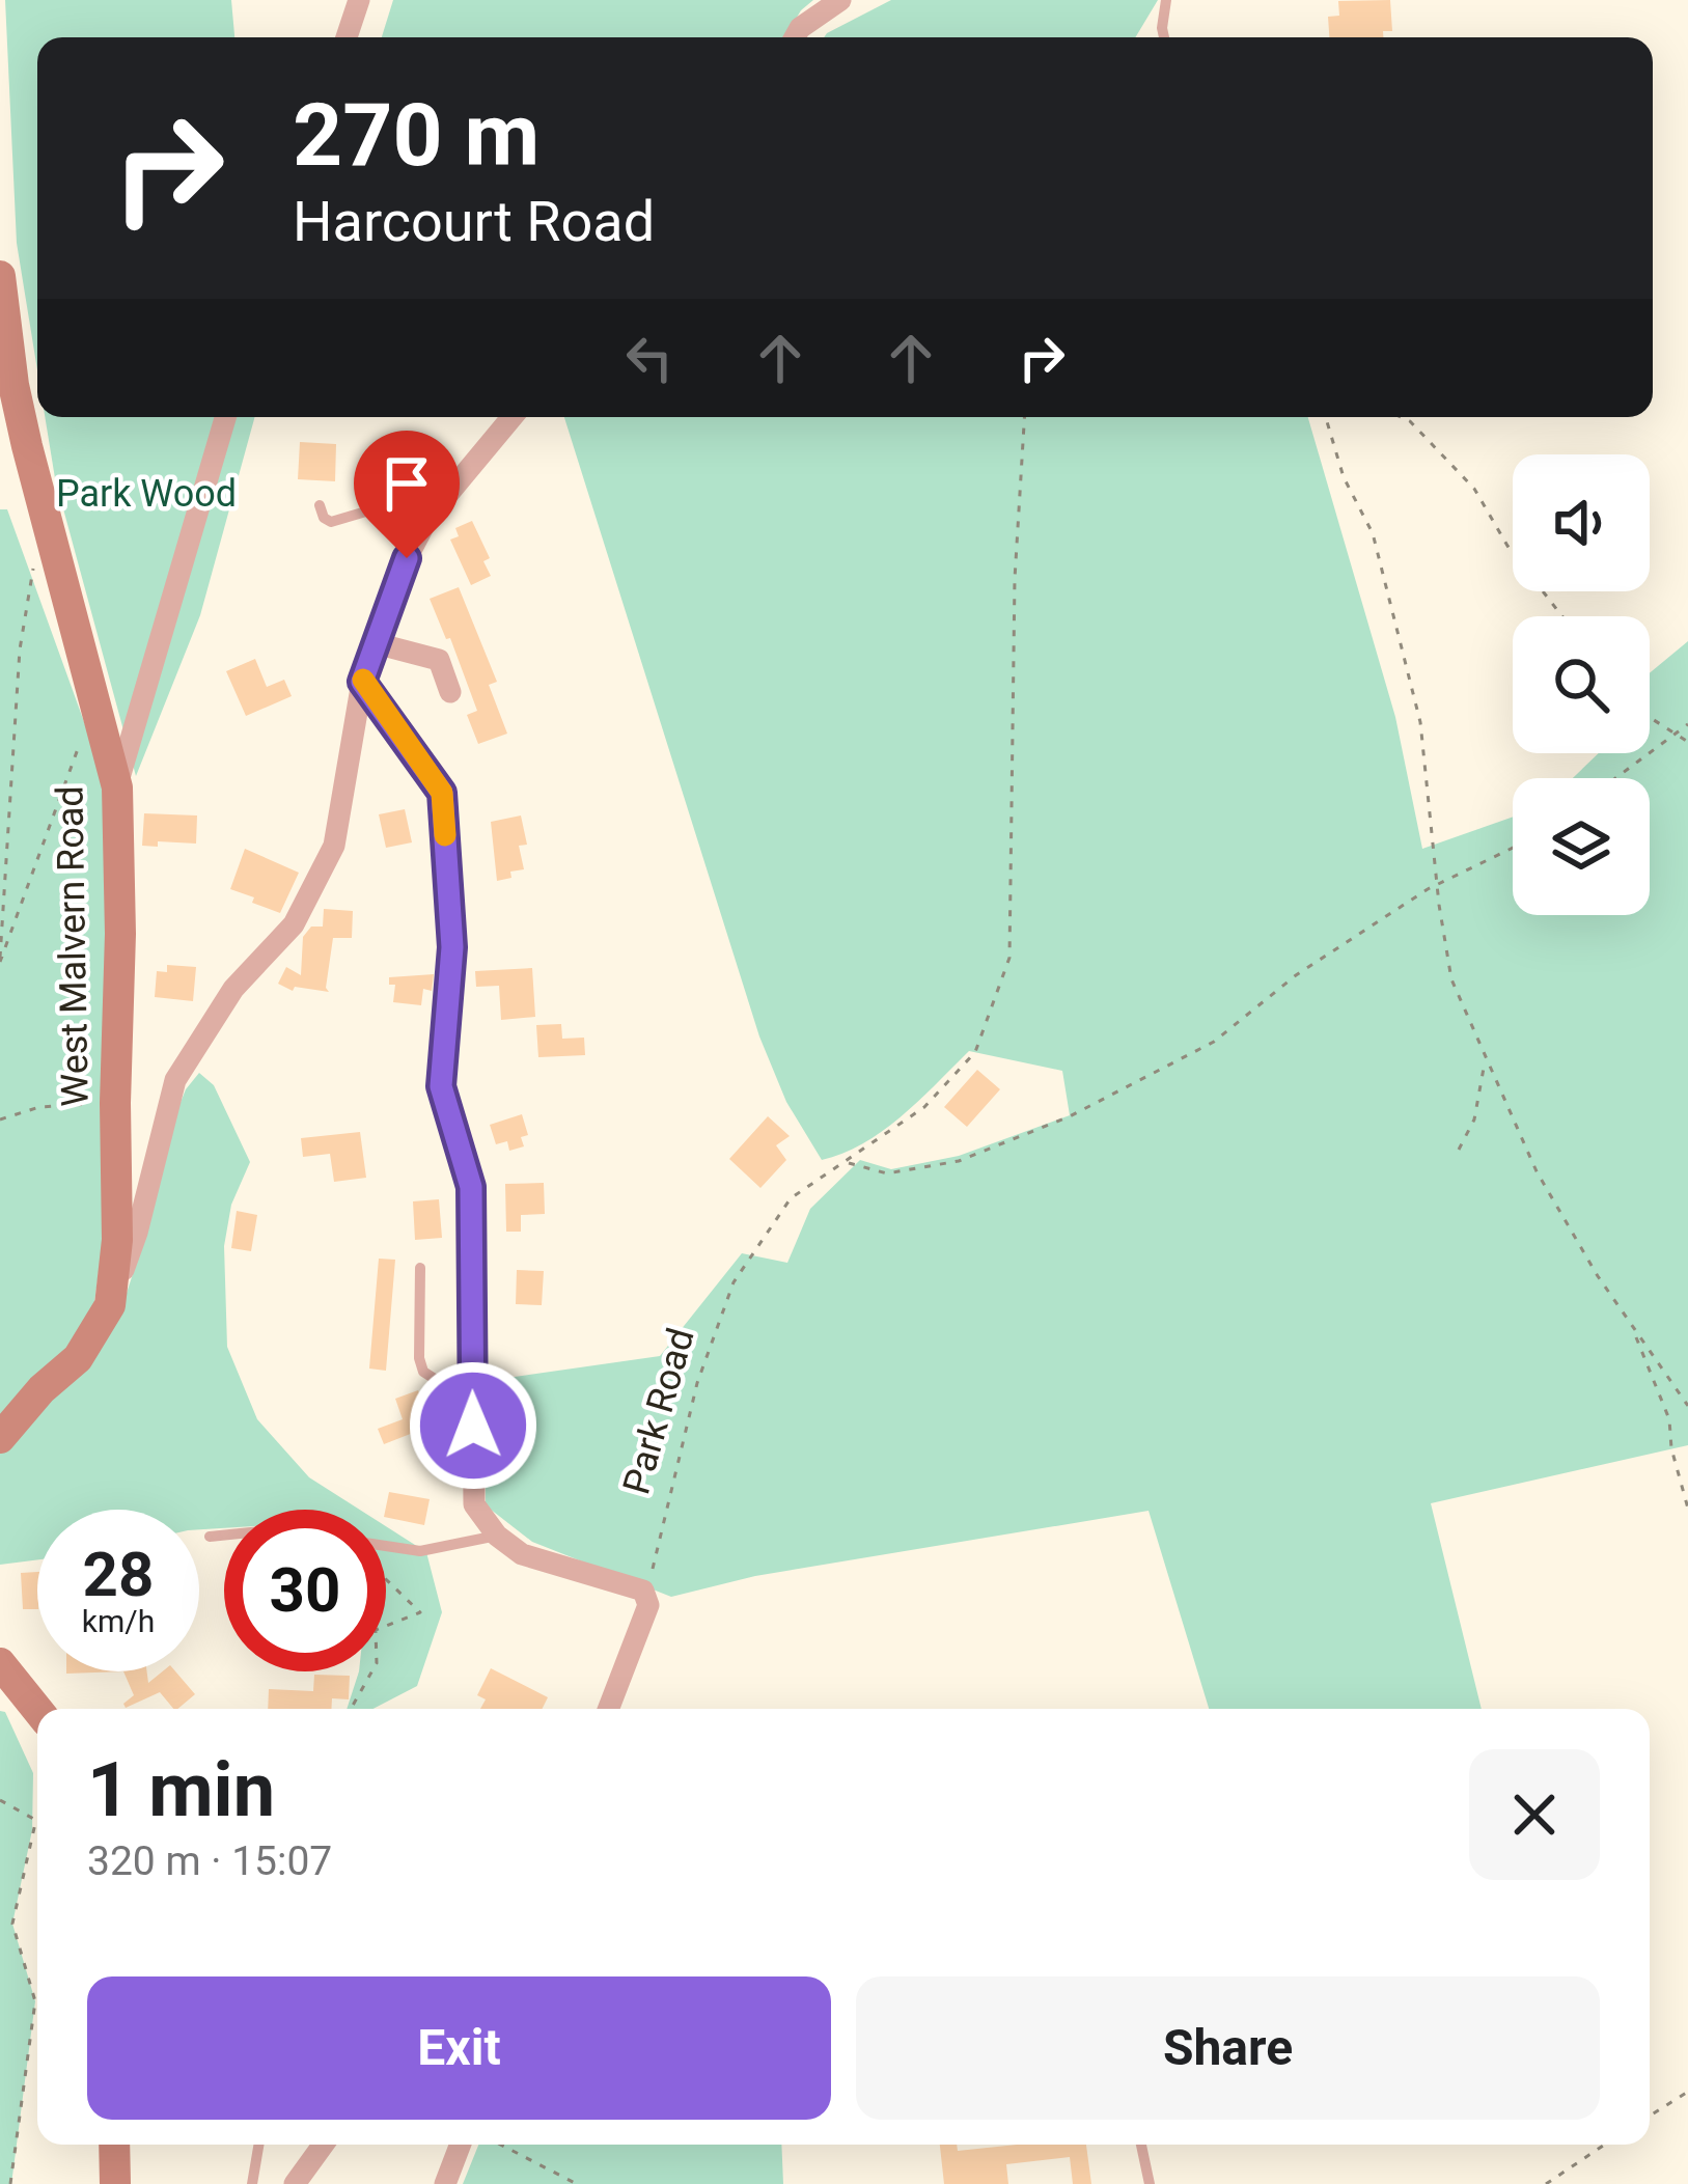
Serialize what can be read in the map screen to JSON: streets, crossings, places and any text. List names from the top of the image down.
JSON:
{
  "streets": {
    "main road": ["West Malvern Road"],
    "path": ["Park Road"]
  },
  "parks": ["Park Wood"],
  "page": {
    "turn": ["270 m", "Harcourt Road"],
    "speed": "28 km/h",
    "limit": "30",
    "heading": ["1 min", "320 m · 15:07"],
    "buttons": ["Exit", "Share"]
  }
}
